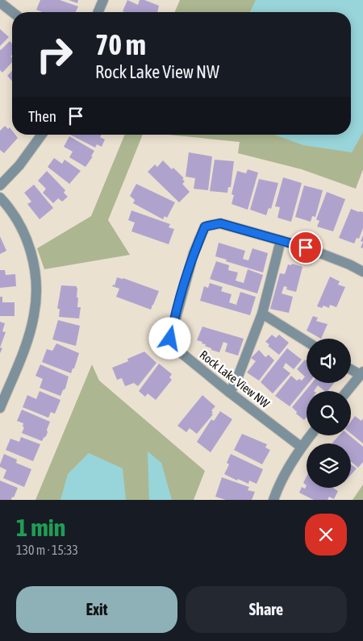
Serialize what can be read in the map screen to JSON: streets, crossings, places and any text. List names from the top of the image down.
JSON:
{
  "streets": {
    "street": ["Rock Lake View NW"]
  },
  "page": {
    "turn": ["70 m", "Rock Lake View NW"],
    "then": "Then",
    "heading": ["1 min", "130 m · 15:33"],
    "buttons": ["Exit", "Share"]
  }
}
